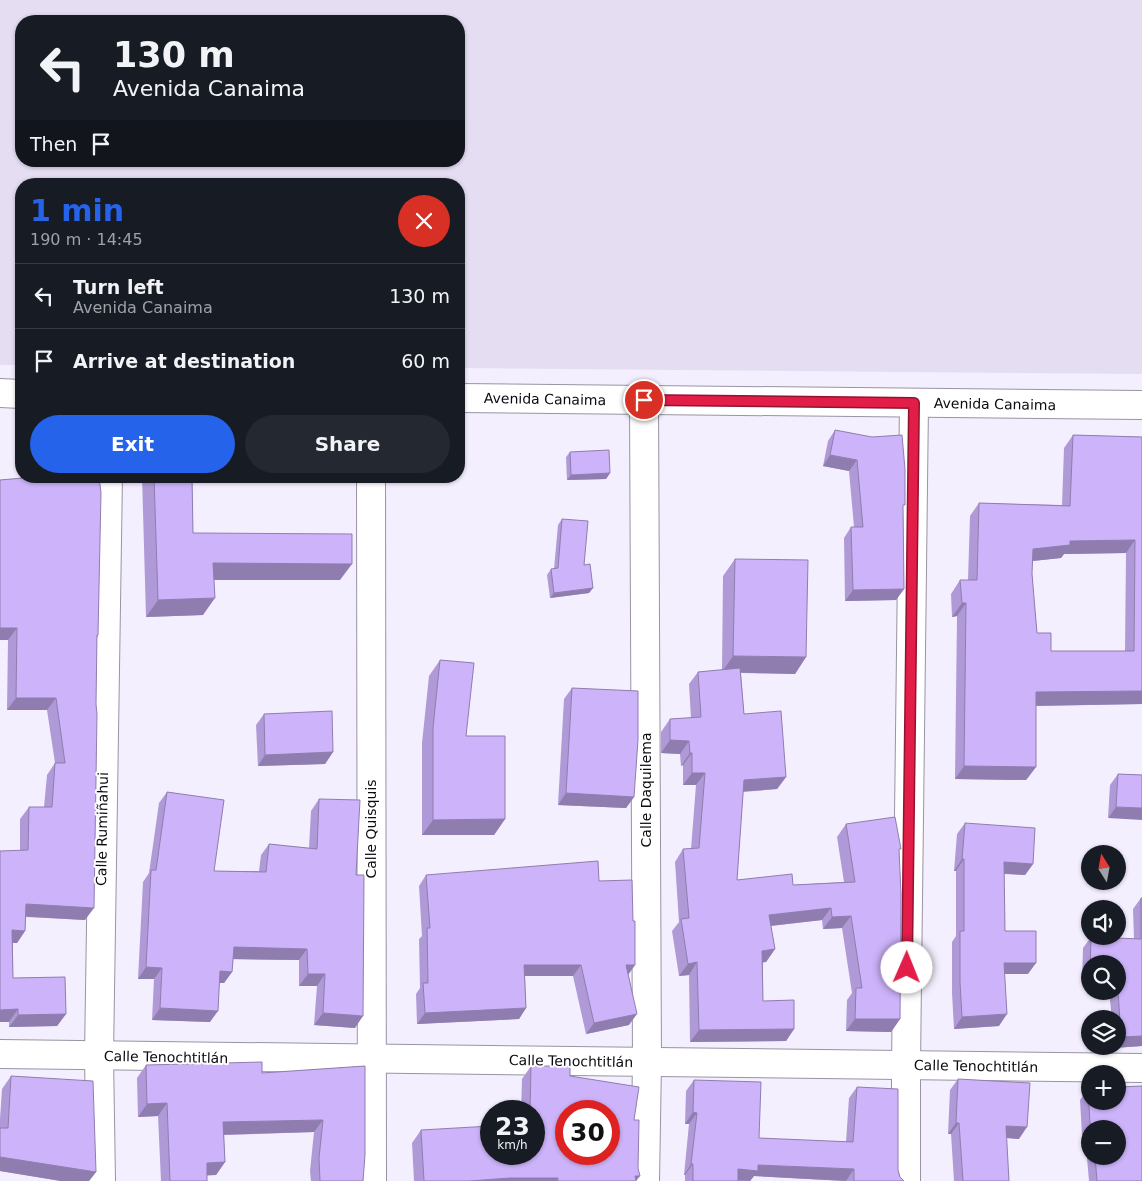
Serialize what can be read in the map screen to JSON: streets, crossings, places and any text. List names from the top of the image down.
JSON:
{
  "streets": {
    "street": [
      "Avenida Canaima",
      "Calle Daquilema",
      "Calle Rumiñahui",
      "Calle Quisquis",
      "Calle Tenochtitlán"
    ]
  },
  "crossings": [
    ["Avenida Canaima", "Calle Daquilema"],
    ["Calle Daquilema", "Calle Tenochtitlán"],
    ["Calle Rumiñahui", "Calle Tenochtitlán"],
    ["Calle Quisquis", "Calle Tenochtitlán"]
  ],
  "north": "top",
  "page": {
    "turn": ["130 m", "Avenida Canaima"],
    "then": "Then",
    "heading": ["1 min", "190 m · 14:45"],
    "list": [
      {
        "name": "Turn left",
        "note": "Avenida Canaima",
        "value": "130 m"
      },
      {
        "name": "Arrive at destination",
        "value": "60 m"
      }
    ],
    "buttons": ["Exit", "Share"],
    "map_buttons": ["+", "−"],
    "speed": "23 km/h",
    "limit": "30"
  }
}
